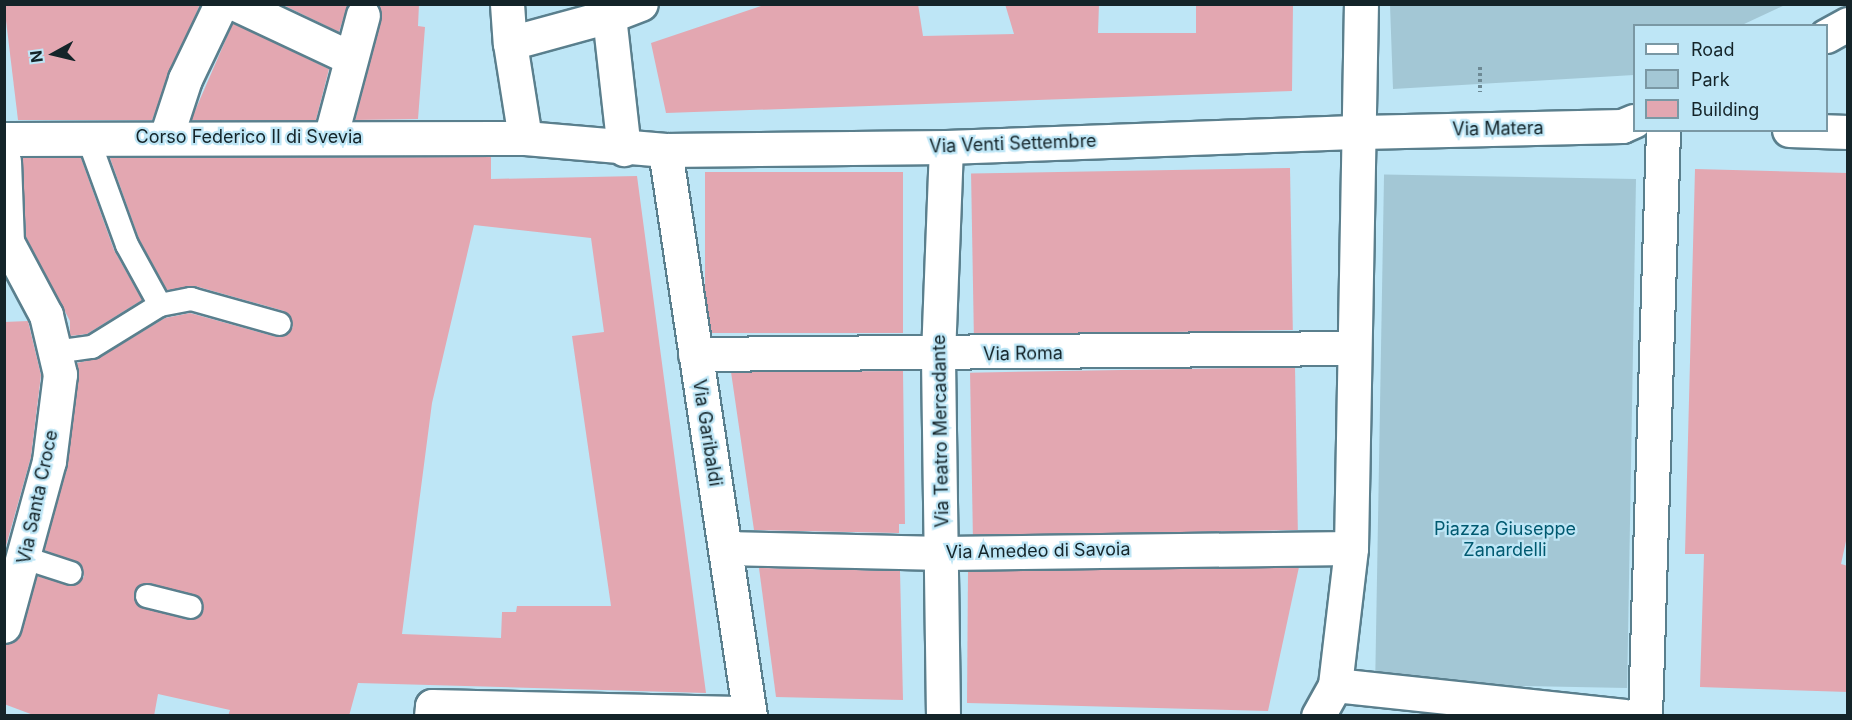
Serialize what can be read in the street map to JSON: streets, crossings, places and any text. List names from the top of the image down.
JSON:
{
  "streets": {
    "street": [
      "Via Matera",
      "Corso Federico II di Svevia",
      "Via Venti Settembre",
      "Via Roma",
      "Via Teatro Mercadante",
      "Via Garibaldi",
      "Via Santa Croce",
      "Via Amedeo di Savoia"
    ]
  },
  "crossings": [
    ["Via Matera", "Via Venti Settembre"],
    ["Corso Federico II di Svevia", "Via Venti Settembre"],
    ["Via Venti Settembre", "Via Teatro Mercadante"],
    ["Via Venti Settembre", "Via Garibaldi"],
    ["Via Roma", "Via Teatro Mercadante"],
    ["Via Roma", "Via Garibaldi"],
    ["Via Teatro Mercadante", "Via Amedeo di Savoia"],
    ["Via Garibaldi", "Via Amedeo di Savoia"]
  ],
  "parks": ["Piazza Giuseppe Zanardelli"],
  "legend": ["Road", "Park", "Building"],
  "north": "left"
}
